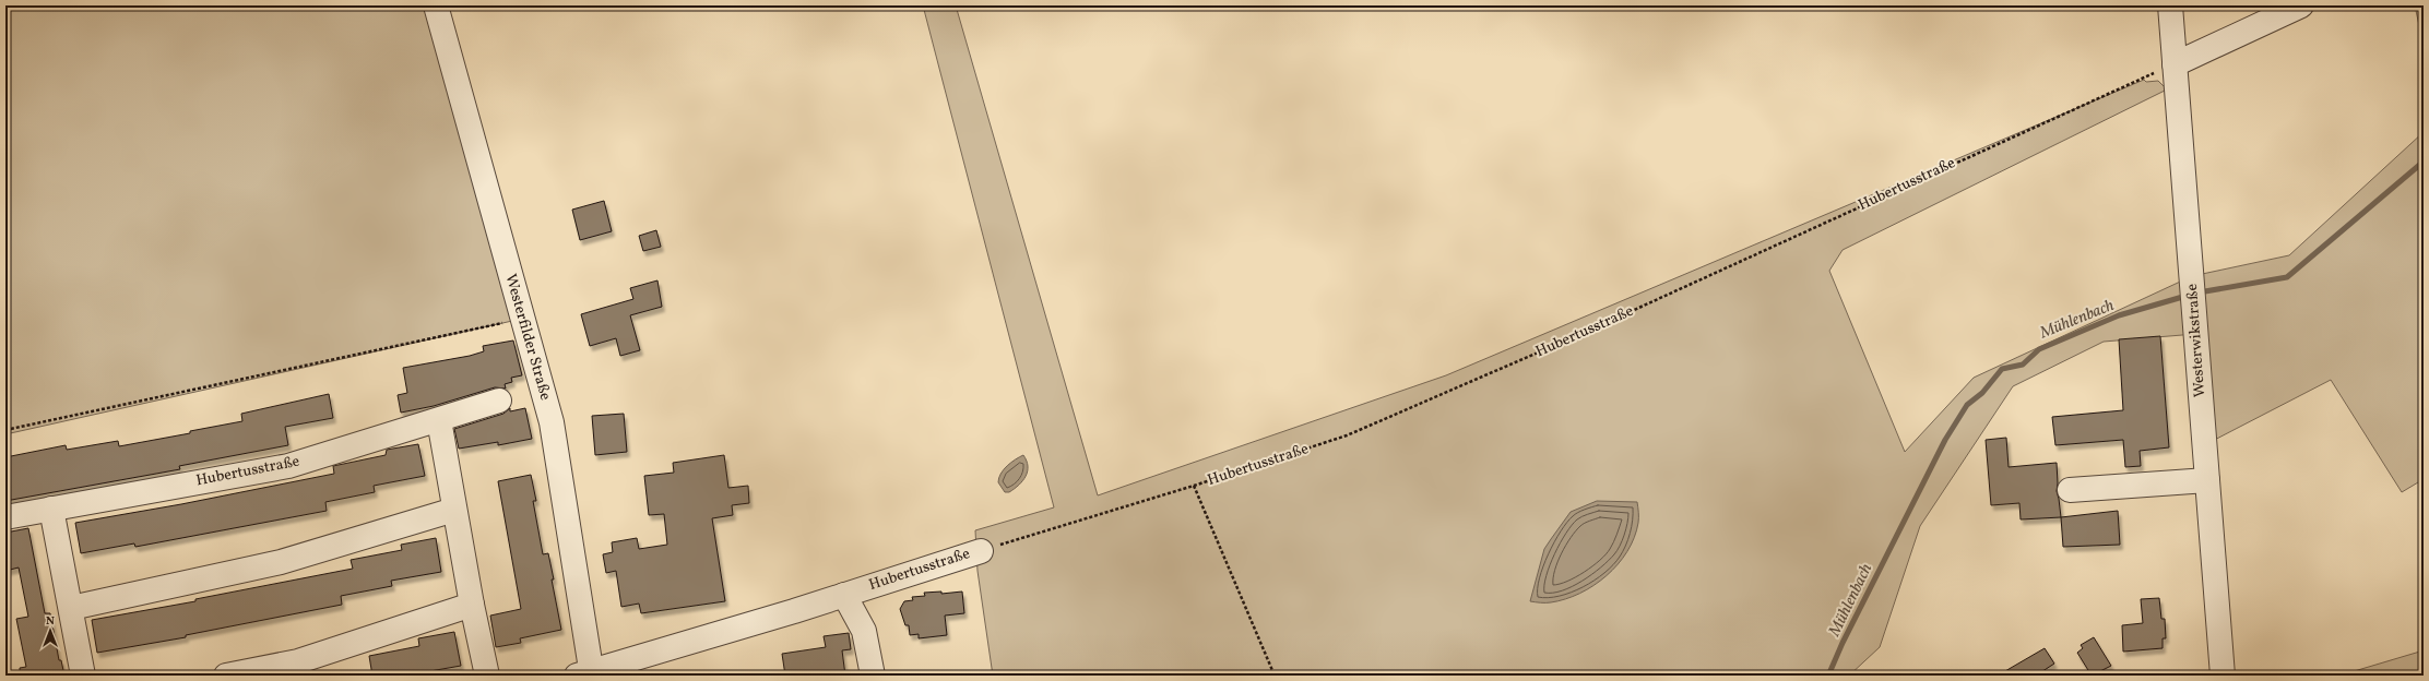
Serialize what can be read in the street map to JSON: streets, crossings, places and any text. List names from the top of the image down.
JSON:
{
  "streets": {
    "street": ["Hubertusstraße", "Westerfilder Straße", "Westerwikstraße"]
  },
  "crossings": [
    ["Hubertusstraße", "Westerfilder Straße"],
    ["Hubertusstraße", "Westerwikstraße"]
  ],
  "water": ["Mühlenbach"],
  "north": "top"
}
